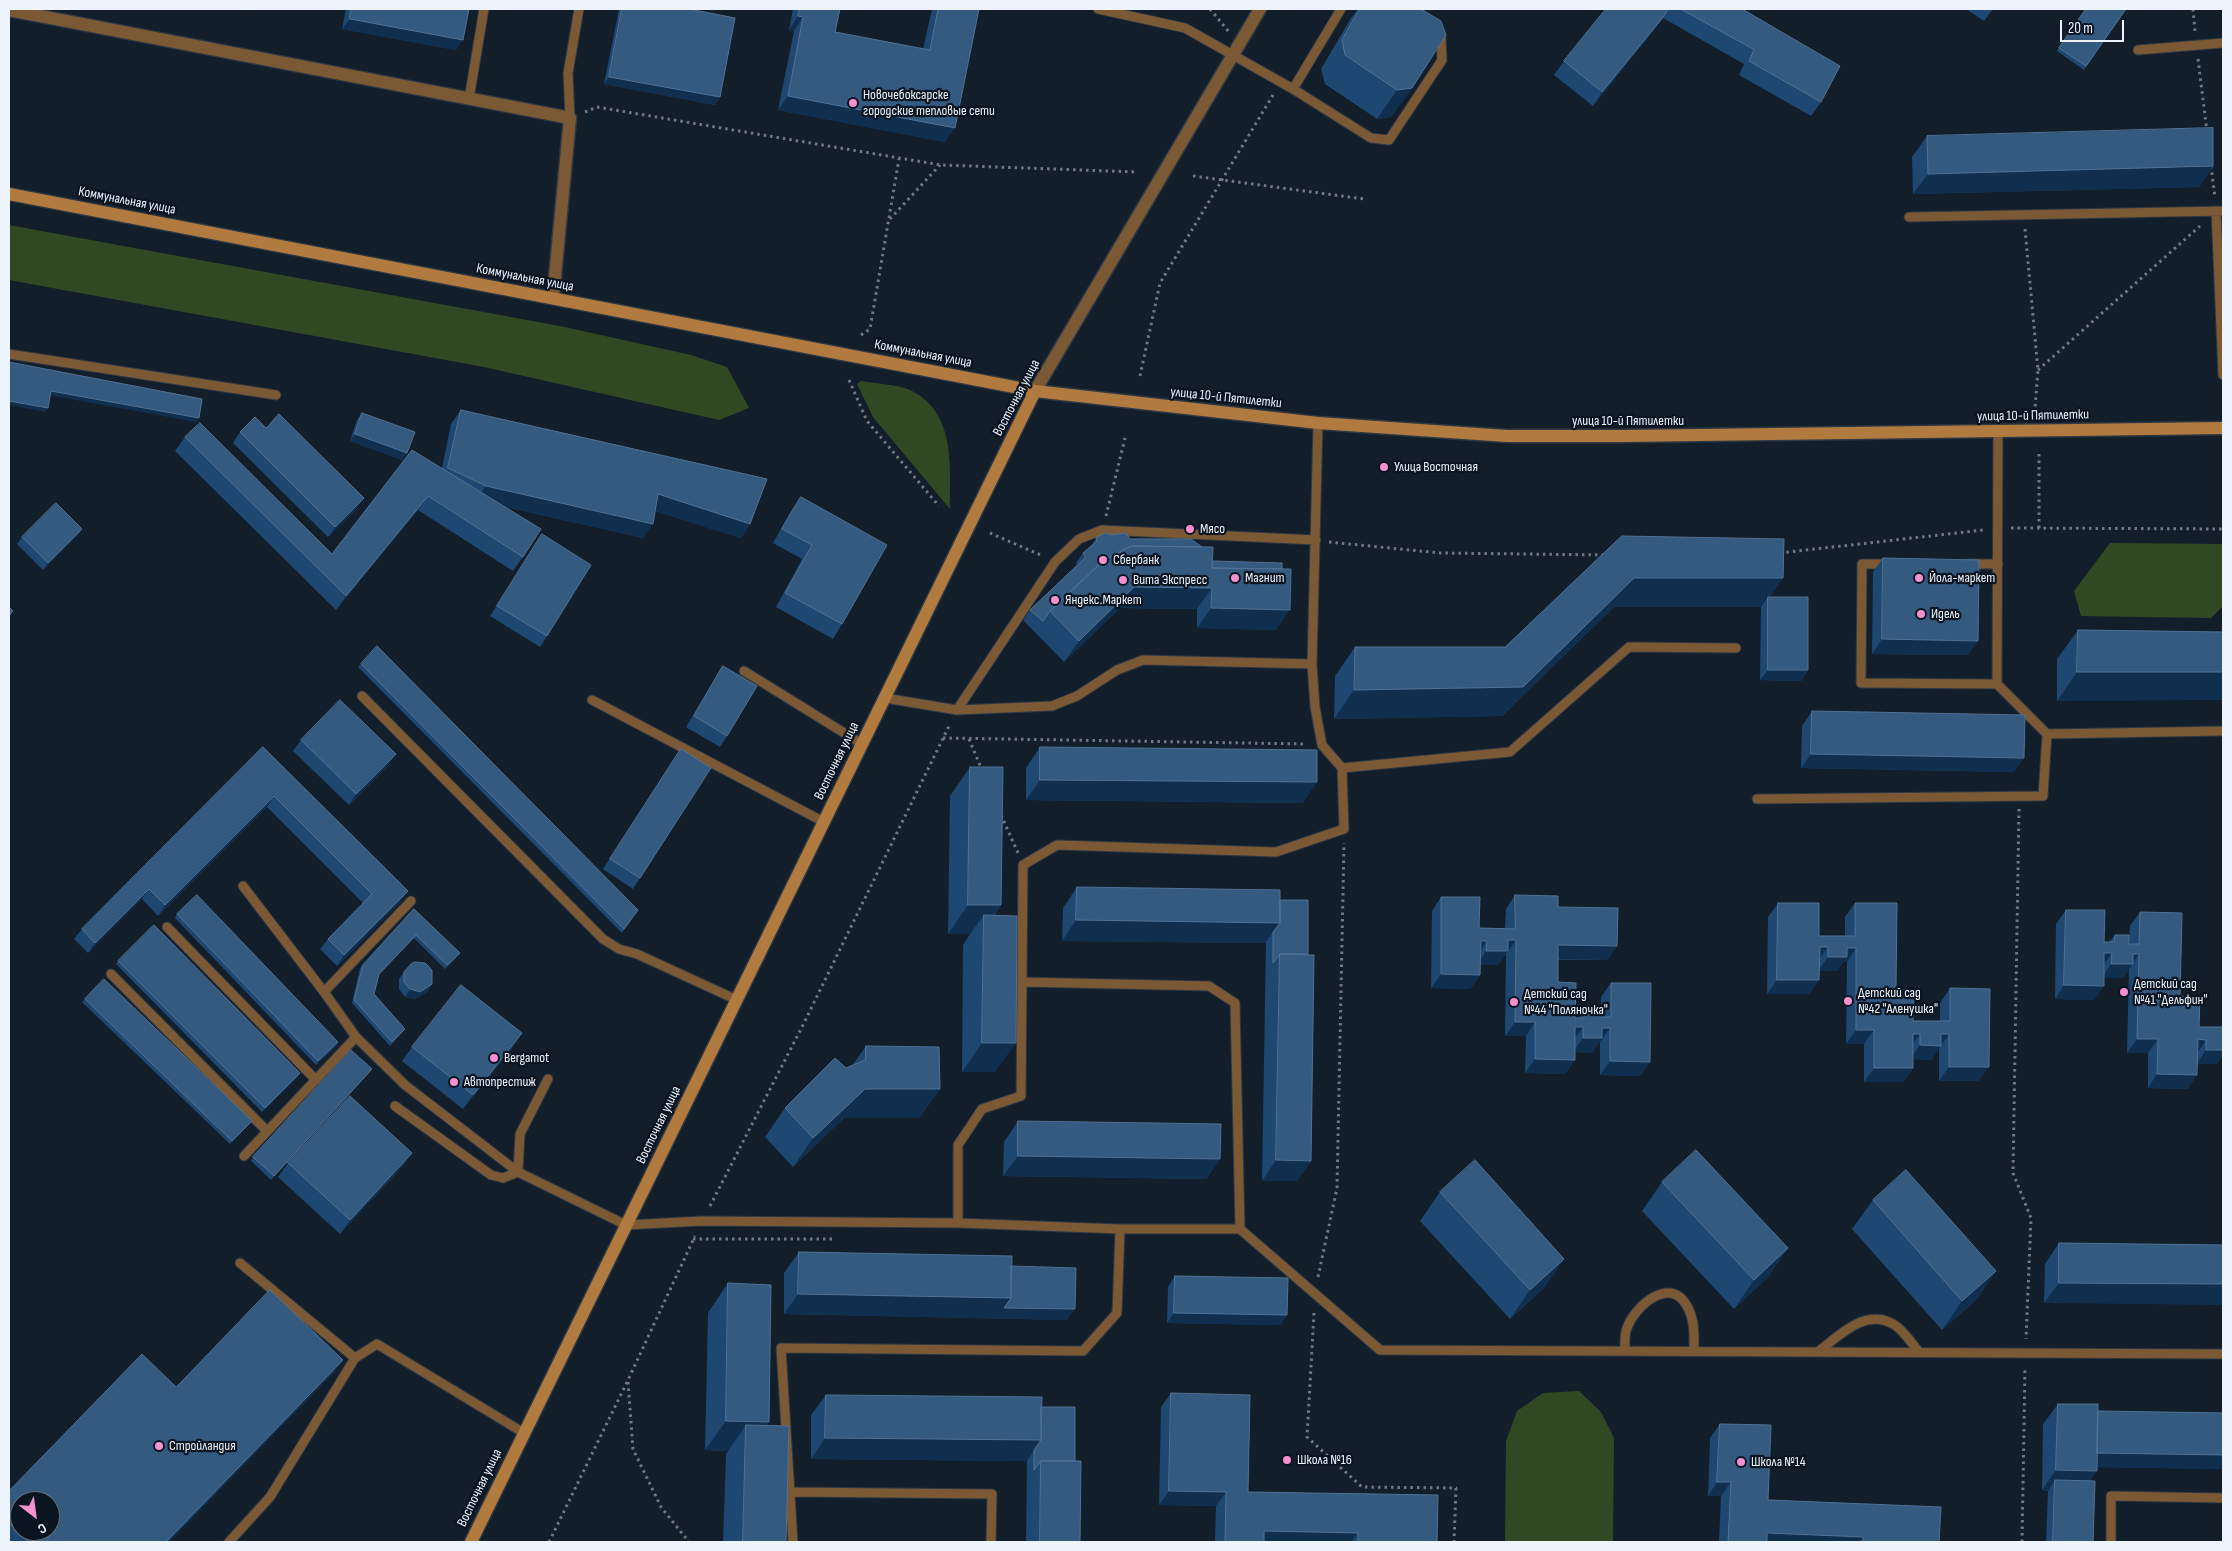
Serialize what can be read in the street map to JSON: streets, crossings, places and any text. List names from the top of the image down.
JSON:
{
  "streets": {
    "main road": ["Коммунальная улица", "Восточная улица", "улица 10-й Пятилетки"]
  },
  "crossings": [
    ["Коммунальная улица", "Восточная улица"],
    ["Коммунальная улица", "улица 10-й Пятилетки"],
    ["Восточная улица", "улица 10-й Пятилетки"]
  ],
  "places": [
    "Новочебоксарске городские тепловые сети",
    "Улица Восточная",
    "Мясо",
    "Сбербанк",
    "Магнит",
    "Йола-маркет",
    "Вита Экспресс",
    "Яндекс.Маркет",
    "Идель",
    "Детский сад №41 \"Дельфин\"",
    "Детский сад №42 \"Аленушка\"",
    "Детский сад №44 \"Поляночка\"",
    "Bergamot",
    "Автопрестиж",
    "Стройландия",
    "Школа №16",
    "Школа №14"
  ],
  "scale_bar": "20 m",
  "north": "bottom right"
}
